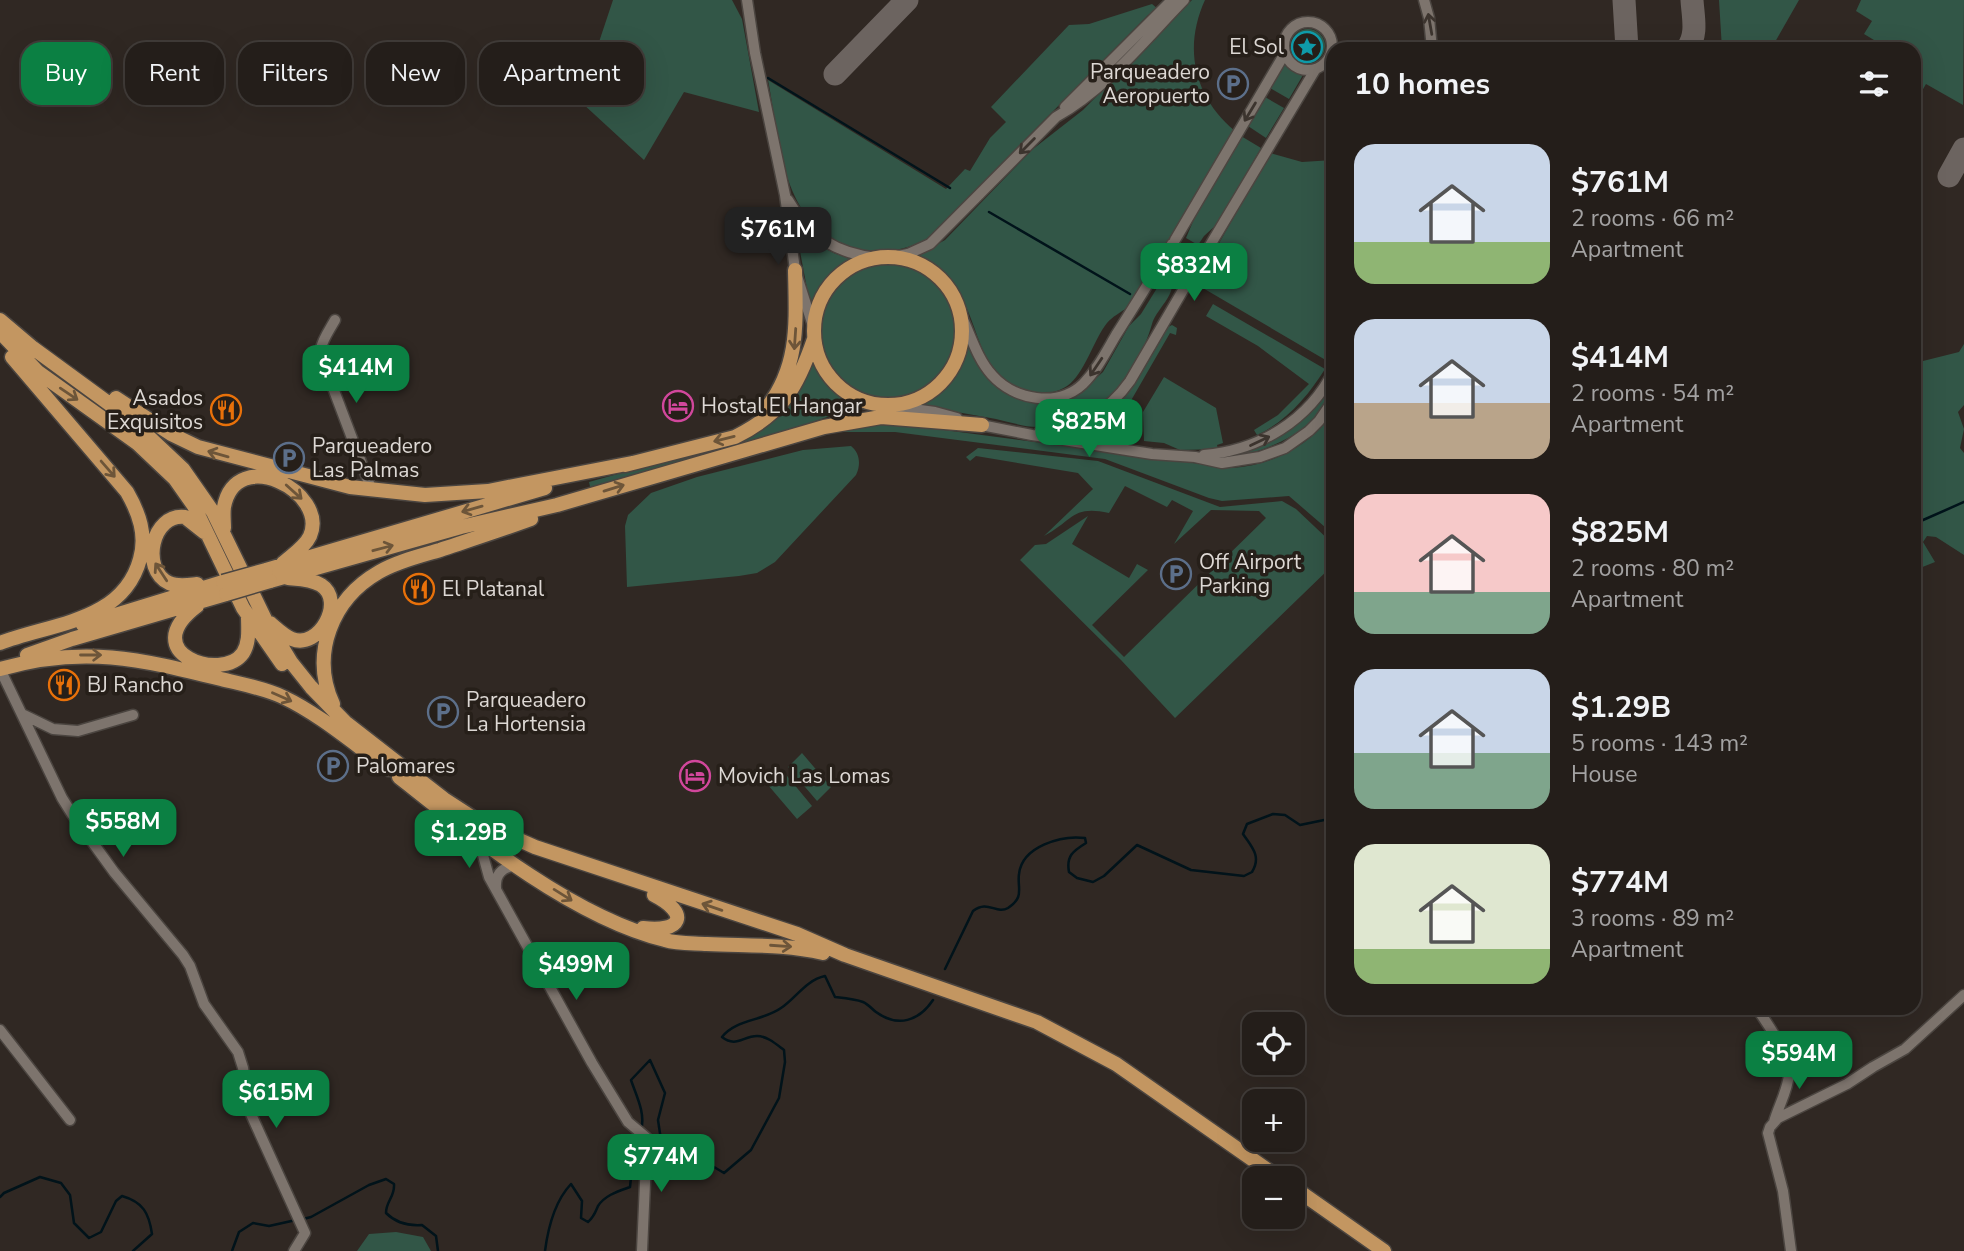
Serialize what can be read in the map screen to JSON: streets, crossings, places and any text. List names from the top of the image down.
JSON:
{
  "places": {
    "place": ["El Sol"],
    "parking": [
      "Parqueadero Aeropuerto",
      "Parqueadero Las Palmas",
      "Off Airport Parking",
      "Parqueadero La Hortensia",
      "Palomares"
    ],
    "hotel": ["Hostal El Hangar", "Movich Las Lomas"],
    "restaurant": ["Asados Exquisitos", "El Platanal", "BJ Rancho"]
  },
  "page": {
    "chip": [
      "Buy",
      "Rent",
      "Filters",
      "New",
      "Apartment"
    ],
    "heading": "10 homes",
    "list": [
      {
        "name": "$761M",
        "note": "2 rooms · 66 m² · Apartment"
      },
      {
        "name": "$414M",
        "note": "2 rooms · 54 m² · Apartment"
      },
      {
        "name": "$825M",
        "note": "2 rooms · 80 m² · Apartment"
      },
      {
        "name": "$1.29B",
        "note": "5 rooms · 143 m² · House"
      },
      {
        "name": "$774M",
        "note": "3 rooms · 89 m² · Apartment"
      }
    ],
    "price": [
      "$761M",
      "$832M",
      "$414M",
      "$825M",
      "$558M",
      "$1.29B",
      "$499M",
      "$594M",
      "$615M",
      "$774M"
    ],
    "map_buttons": ["+", "−"]
  }
}
